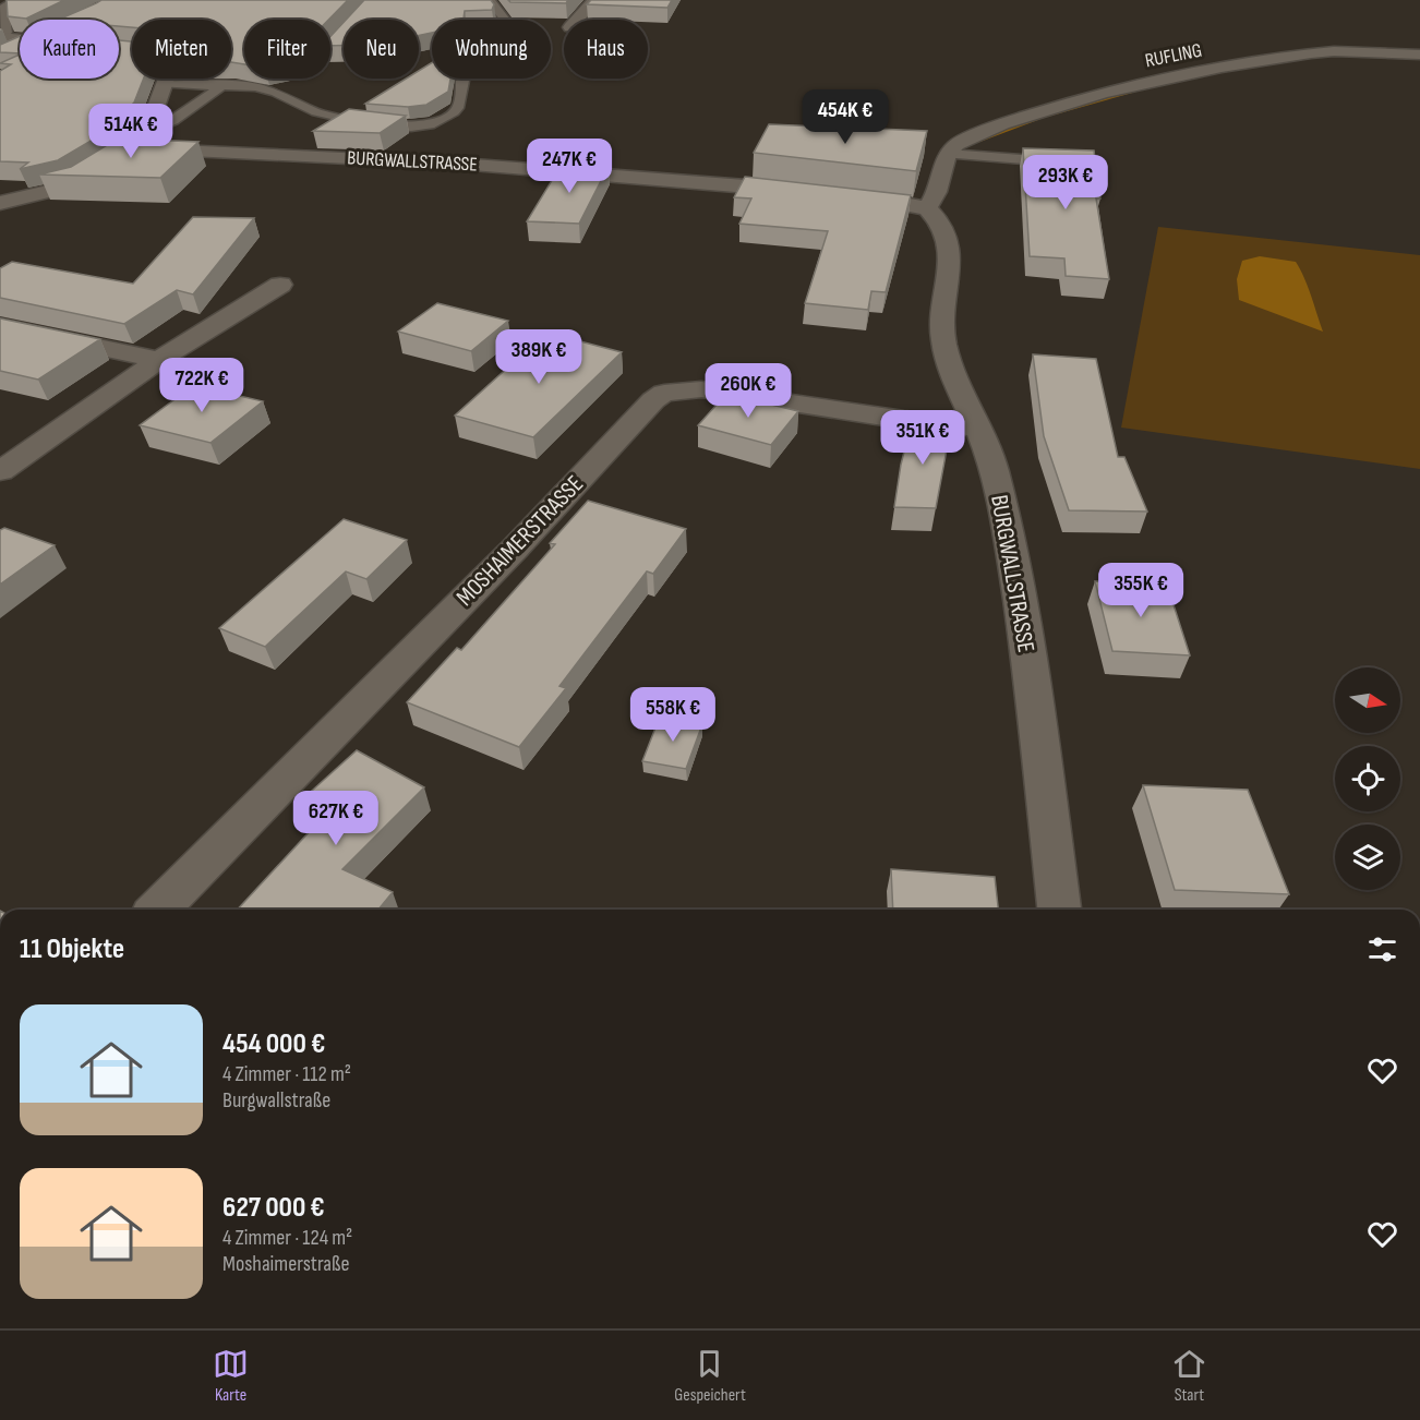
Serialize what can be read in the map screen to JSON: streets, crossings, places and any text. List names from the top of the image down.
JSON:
{
  "streets": {
    "street": ["RUFLING", "BURGWALLSTRASSE", "MOSHAIMERSTRASSE"]
  },
  "crossings": [
    ["BURGWALLSTRASSE", "MOSHAIMERSTRASSE"]
  ],
  "north": "right",
  "page": {
    "chip": [
      "Kaufen",
      "Mieten",
      "Filter",
      "Neu",
      "Wohnung",
      "Haus"
    ],
    "price": [
      "454K €",
      "514K €",
      "247K €",
      "293K €",
      "389K €",
      "722K €",
      "260K €",
      "351K €",
      "355K €",
      "558K €",
      "627K €"
    ],
    "heading": "11 Objekte",
    "list": [
      {
        "name": "454 000 €",
        "note": "4 Zimmer · 112 m² · Burgwallstraße"
      },
      {
        "name": "627 000 €",
        "note": "4 Zimmer · 124 m² · Moshaimerstraße"
      }
    ],
    "tabs": ["Karte", "Gespeichert", "Start"]
  }
}
